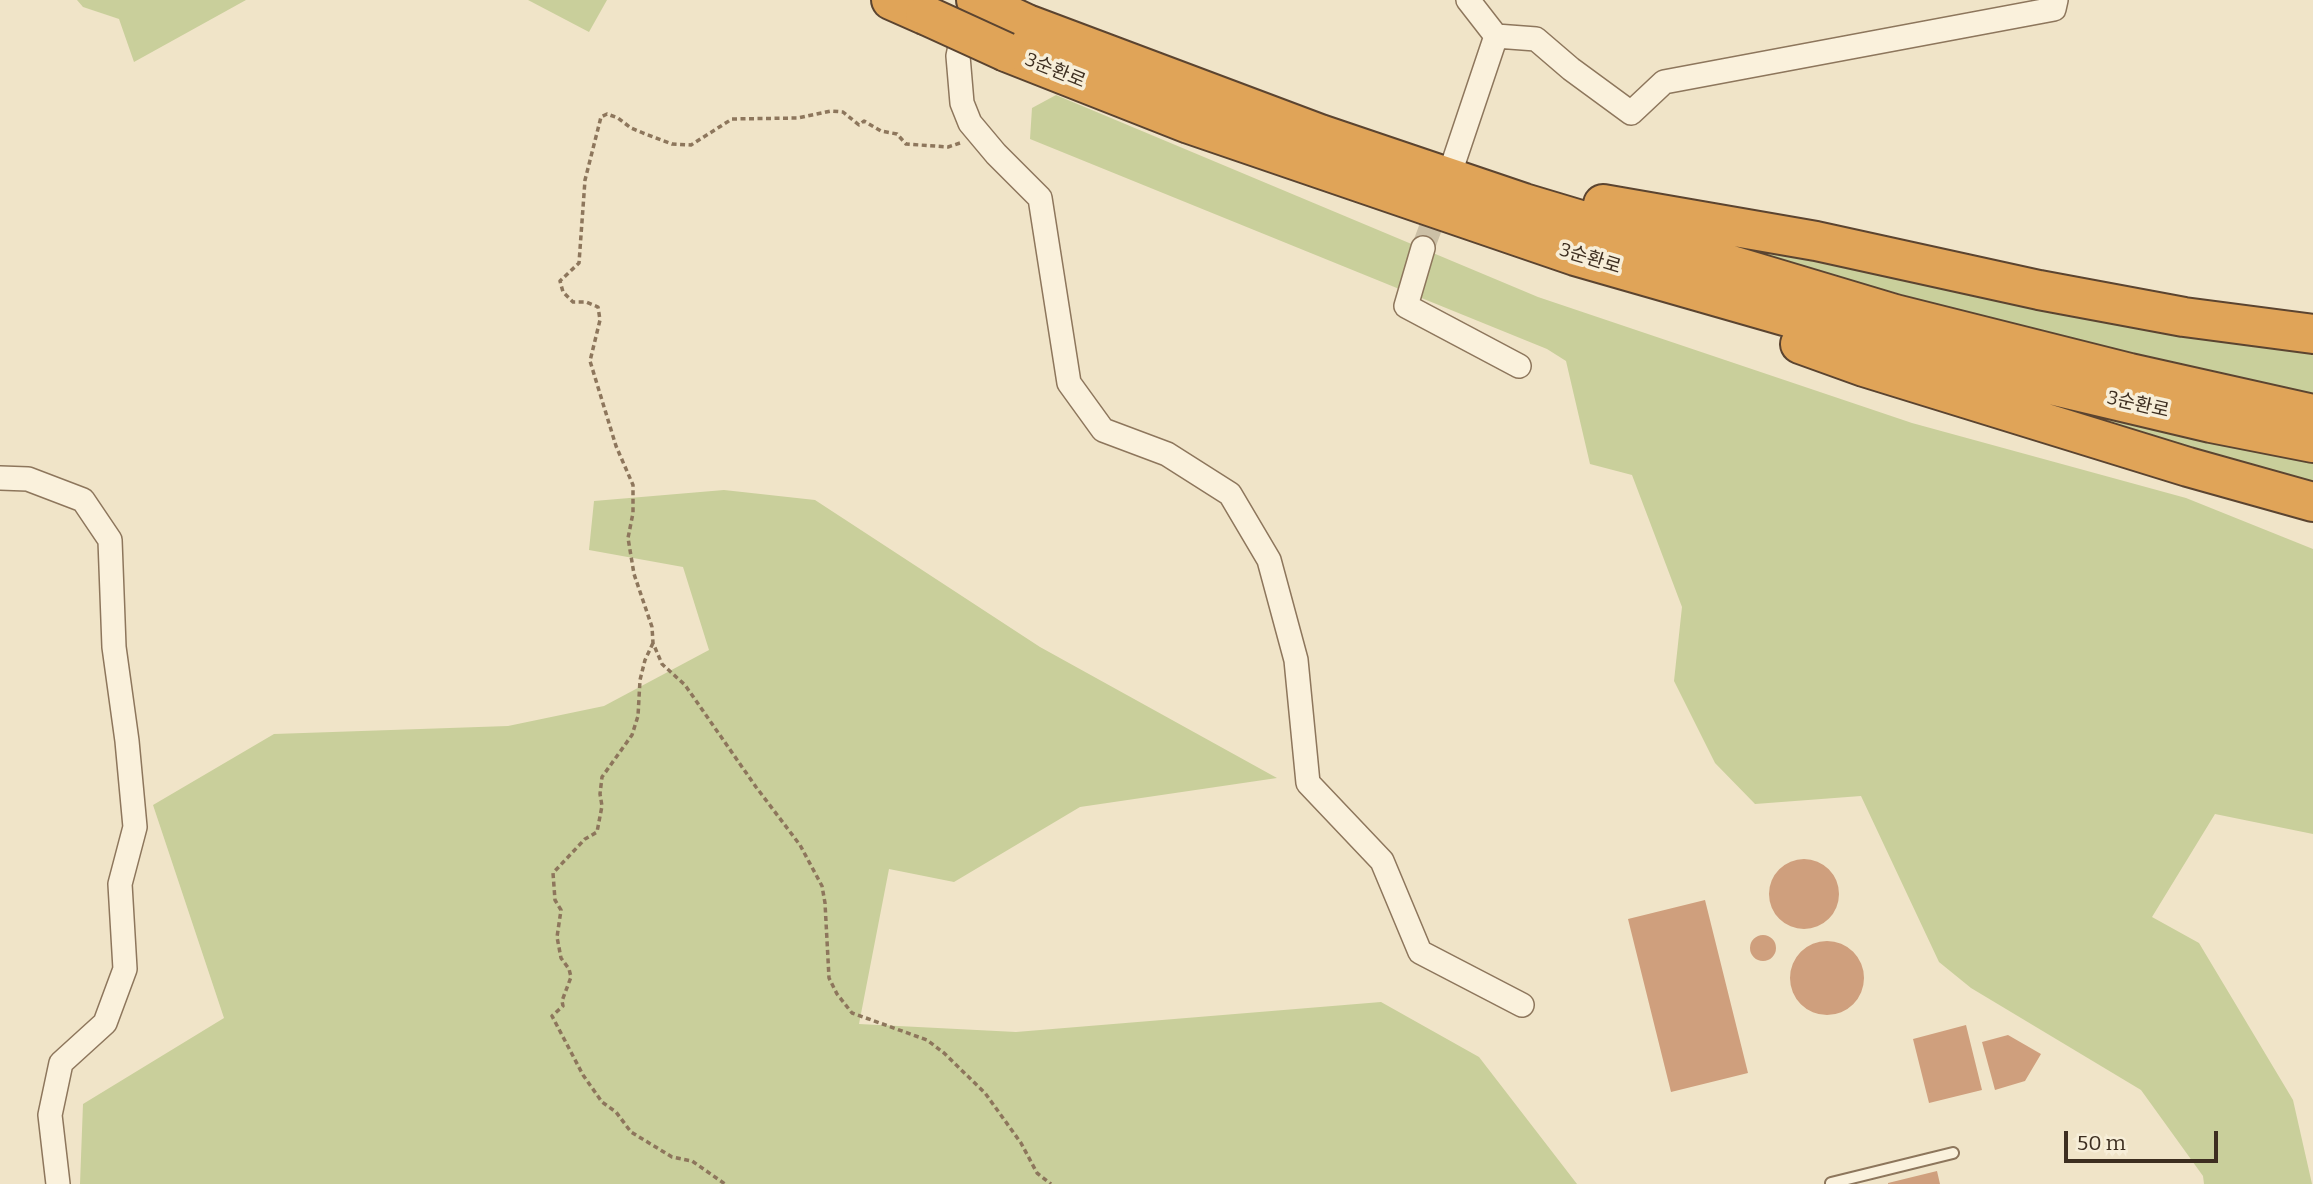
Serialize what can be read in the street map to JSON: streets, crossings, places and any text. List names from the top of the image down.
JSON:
{
  "streets": {
    "highway": ["3순환로"]
  },
  "scale_bar": "50 m"
}
